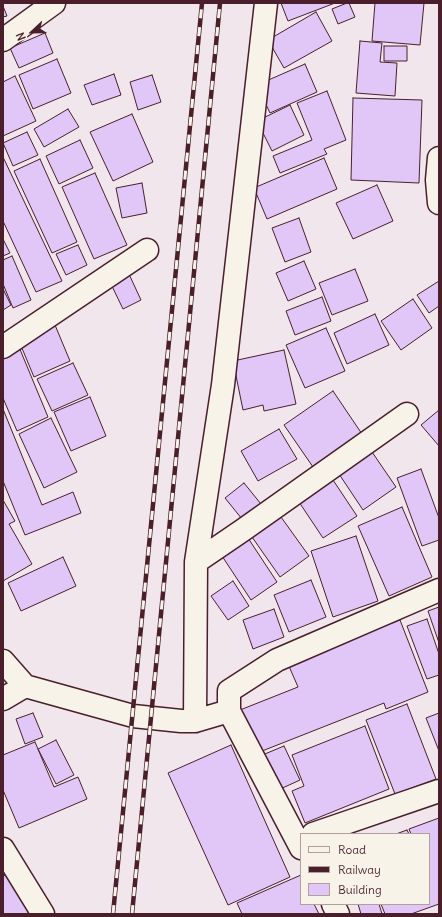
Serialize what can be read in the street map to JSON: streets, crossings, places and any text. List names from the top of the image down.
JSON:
{
  "legend": ["Road", "Railway", "Building"],
  "north": "left"
}
